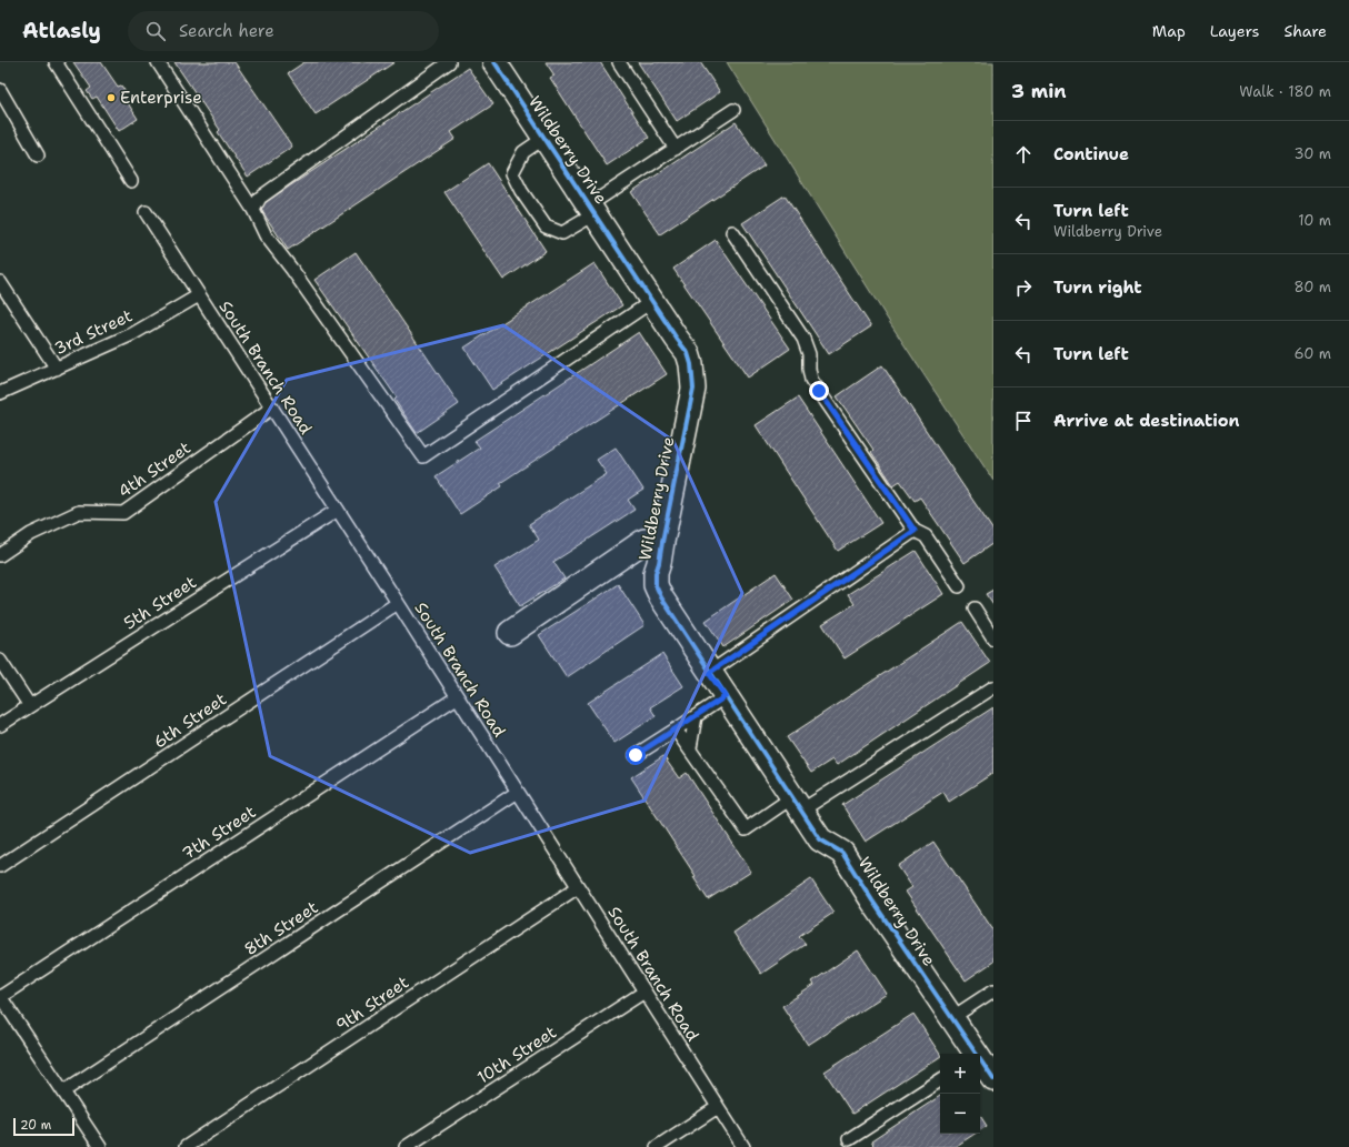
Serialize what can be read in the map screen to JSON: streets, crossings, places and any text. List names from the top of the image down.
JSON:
{
  "streets": {
    "street": ["Wildberry Drive"],
    "lane": [
      "3rd Street",
      "South Branch Road",
      "4th Street",
      "5th Street",
      "6th Street",
      "7th Street",
      "8th Street",
      "9th Street",
      "10th Street"
    ]
  },
  "crossings": [
    ["3rd Street", "South Branch Road"],
    ["South Branch Road", "4th Street"],
    ["South Branch Road", "5th Street"],
    ["South Branch Road", "6th Street"],
    ["South Branch Road", "7th Street"],
    ["South Branch Road", "8th Street"],
    ["South Branch Road", "9th Street"],
    ["South Branch Road", "10th Street"]
  ],
  "places": ["Enterprise"],
  "scale_bar": "20 m",
  "page": {
    "header": "Atlasly",
    "search": "Search here",
    "nav": ["Map", "Layers", "Share"],
    "heading": ["3 min", "Walk · 180 m"],
    "list": [
      ["Continue", "30 m"],
      ["Turn left", "Wildberry Drive", "10 m"],
      ["Turn right", "80 m"],
      ["Turn left", "60 m"],
      "Arrive at destination"
    ],
    "map_buttons": ["+", "−"],
    "scale": "20 m"
  }
}
